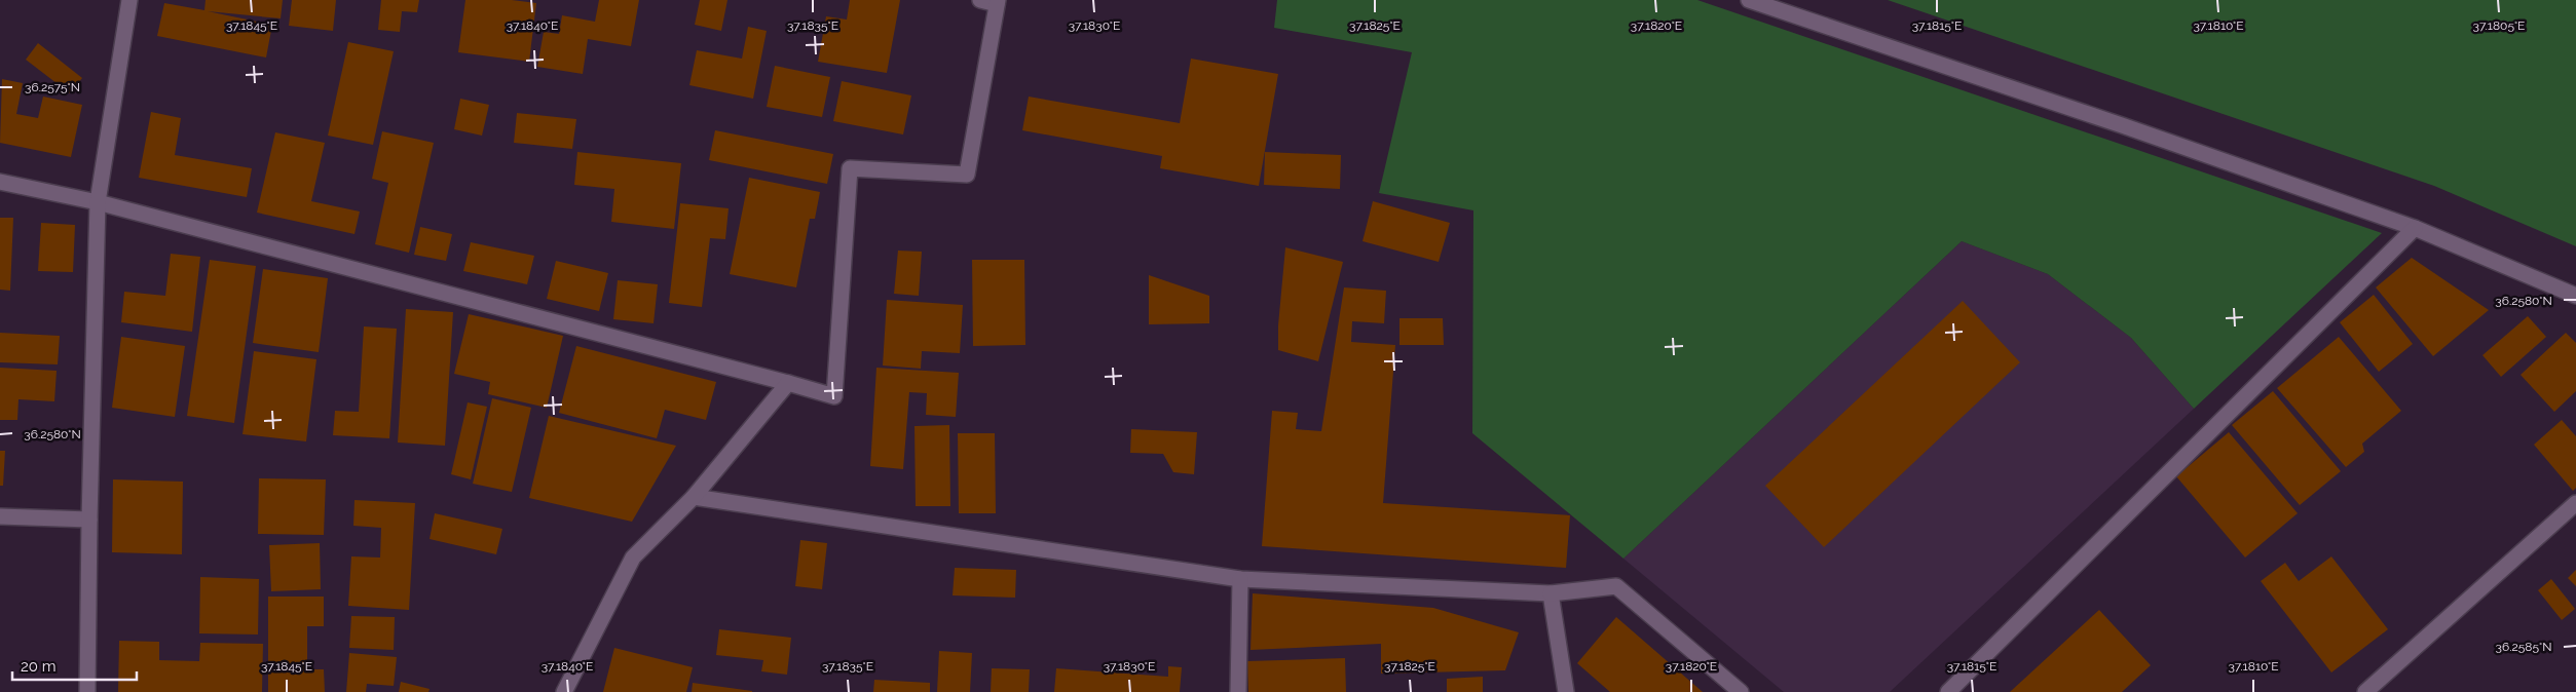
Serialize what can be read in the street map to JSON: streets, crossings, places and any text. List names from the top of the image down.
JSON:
{
  "scale_bar": "20 m",
  "coordinates": [
    "37.1830°E",
    "37.1845°E",
    "37.1840°E",
    "37.1835°E",
    "37.1825°E",
    "37.1820°E",
    "37.1815°E",
    "37.1810°E",
    "37.1805°E",
    "36.2575°N",
    "36.2580°N",
    "36.2585°N"
  ]
}
